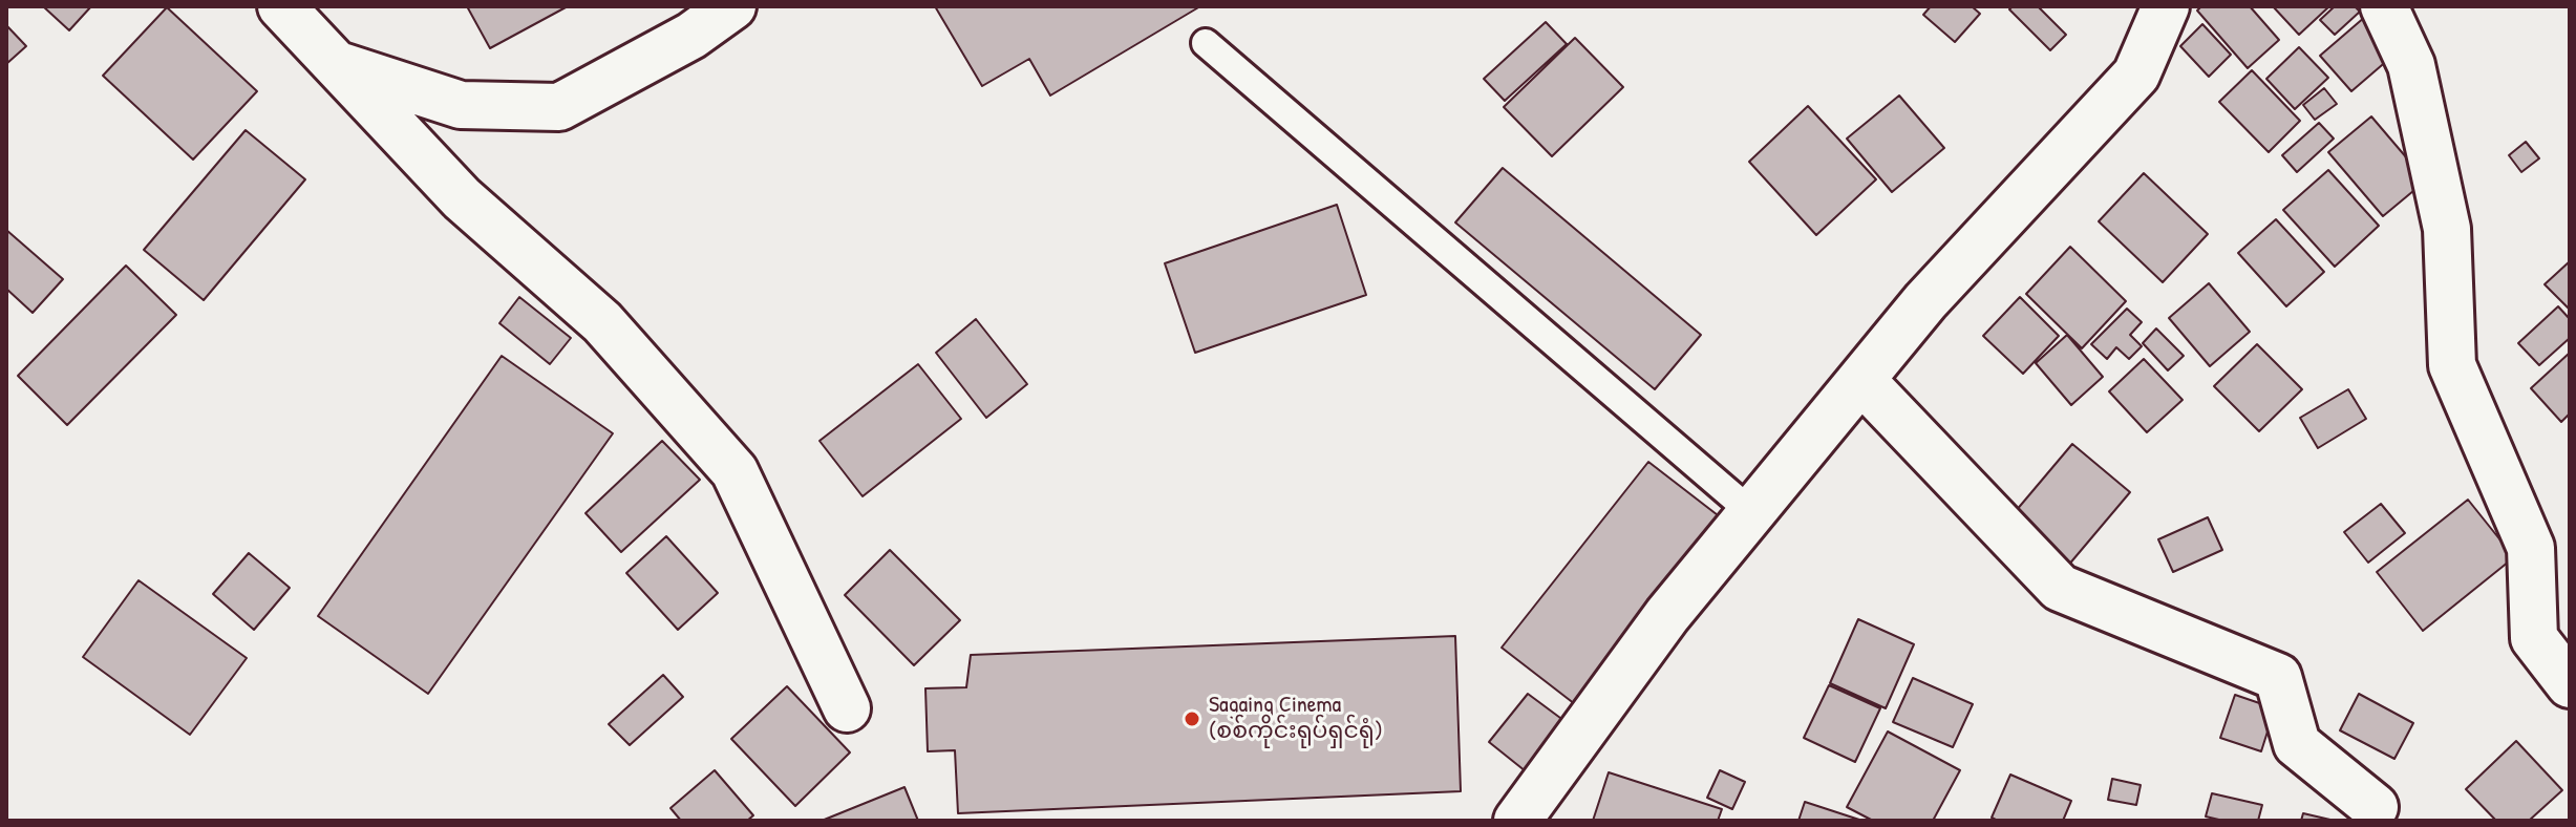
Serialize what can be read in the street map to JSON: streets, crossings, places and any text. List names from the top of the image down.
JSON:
{
  "places": ["Sagaing Cinema (စစ်ကိုင်းရုပ်ရှင်ရုံ)"]
}
